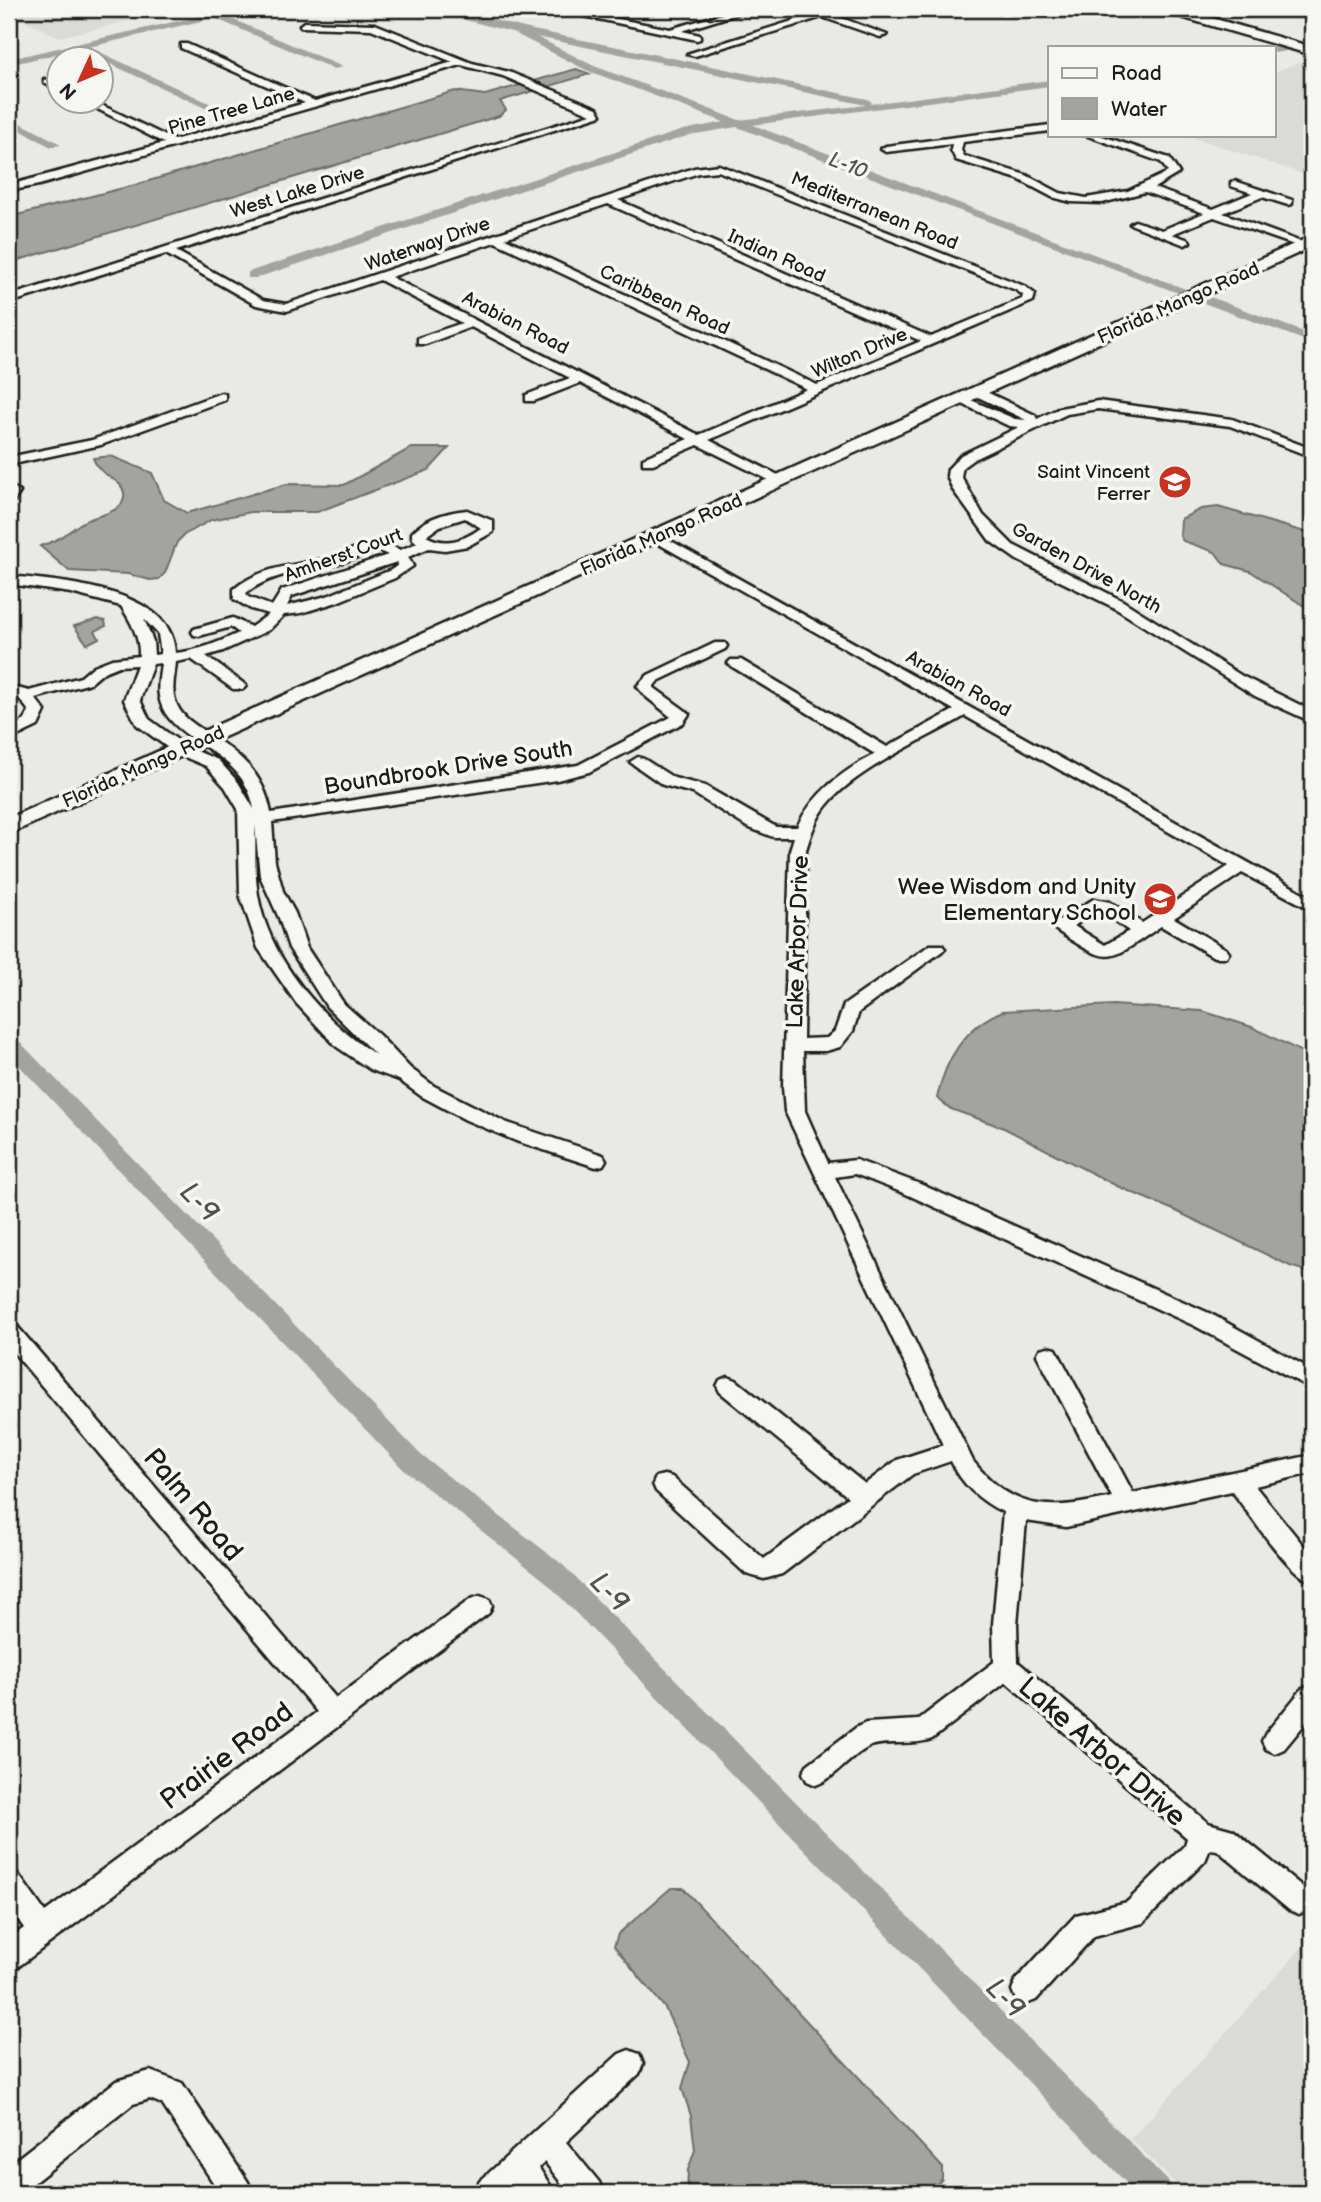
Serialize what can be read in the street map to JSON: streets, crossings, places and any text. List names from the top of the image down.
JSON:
{
  "streets": {
    "street": [
      "Pine Tree Lane",
      "West Lake Drive",
      "Mediterranean Road",
      "Waterway Drive",
      "Indian Road",
      "Caribbean Road",
      "Florida Mango Road",
      "Arabian Road",
      "Wilton Drive",
      "Amherst Court",
      "Garden Drive North",
      "Boundbrook Drive South",
      "Lake Arbor Drive",
      "Palm Road",
      "Prairie Road"
    ]
  },
  "crossings": [
    ["Pine Tree Lane", "West Lake Drive"],
    ["West Lake Drive", "Waterway Drive"],
    ["Mediterranean Road", "Waterway Drive"],
    ["Mediterranean Road", "Wilton Drive"],
    ["Waterway Drive", "Indian Road"],
    ["Waterway Drive", "Caribbean Road"],
    ["Waterway Drive", "Arabian Road"],
    ["Indian Road", "Wilton Drive"],
    ["Caribbean Road", "Wilton Drive"],
    ["Florida Mango Road", "Arabian Road"],
    ["Arabian Road", "Wilton Drive"],
    ["Arabian Road", "Lake Arbor Drive"],
    ["Palm Road", "Prairie Road"]
  ],
  "water": ["L-10", "L-9"],
  "places": {
    "school or university": ["Saint Vincent Ferrer", "Wee Wisdom and Unity Elementary School"]
  },
  "legend": ["Road", "Water"],
  "north": "bottom left"
}
